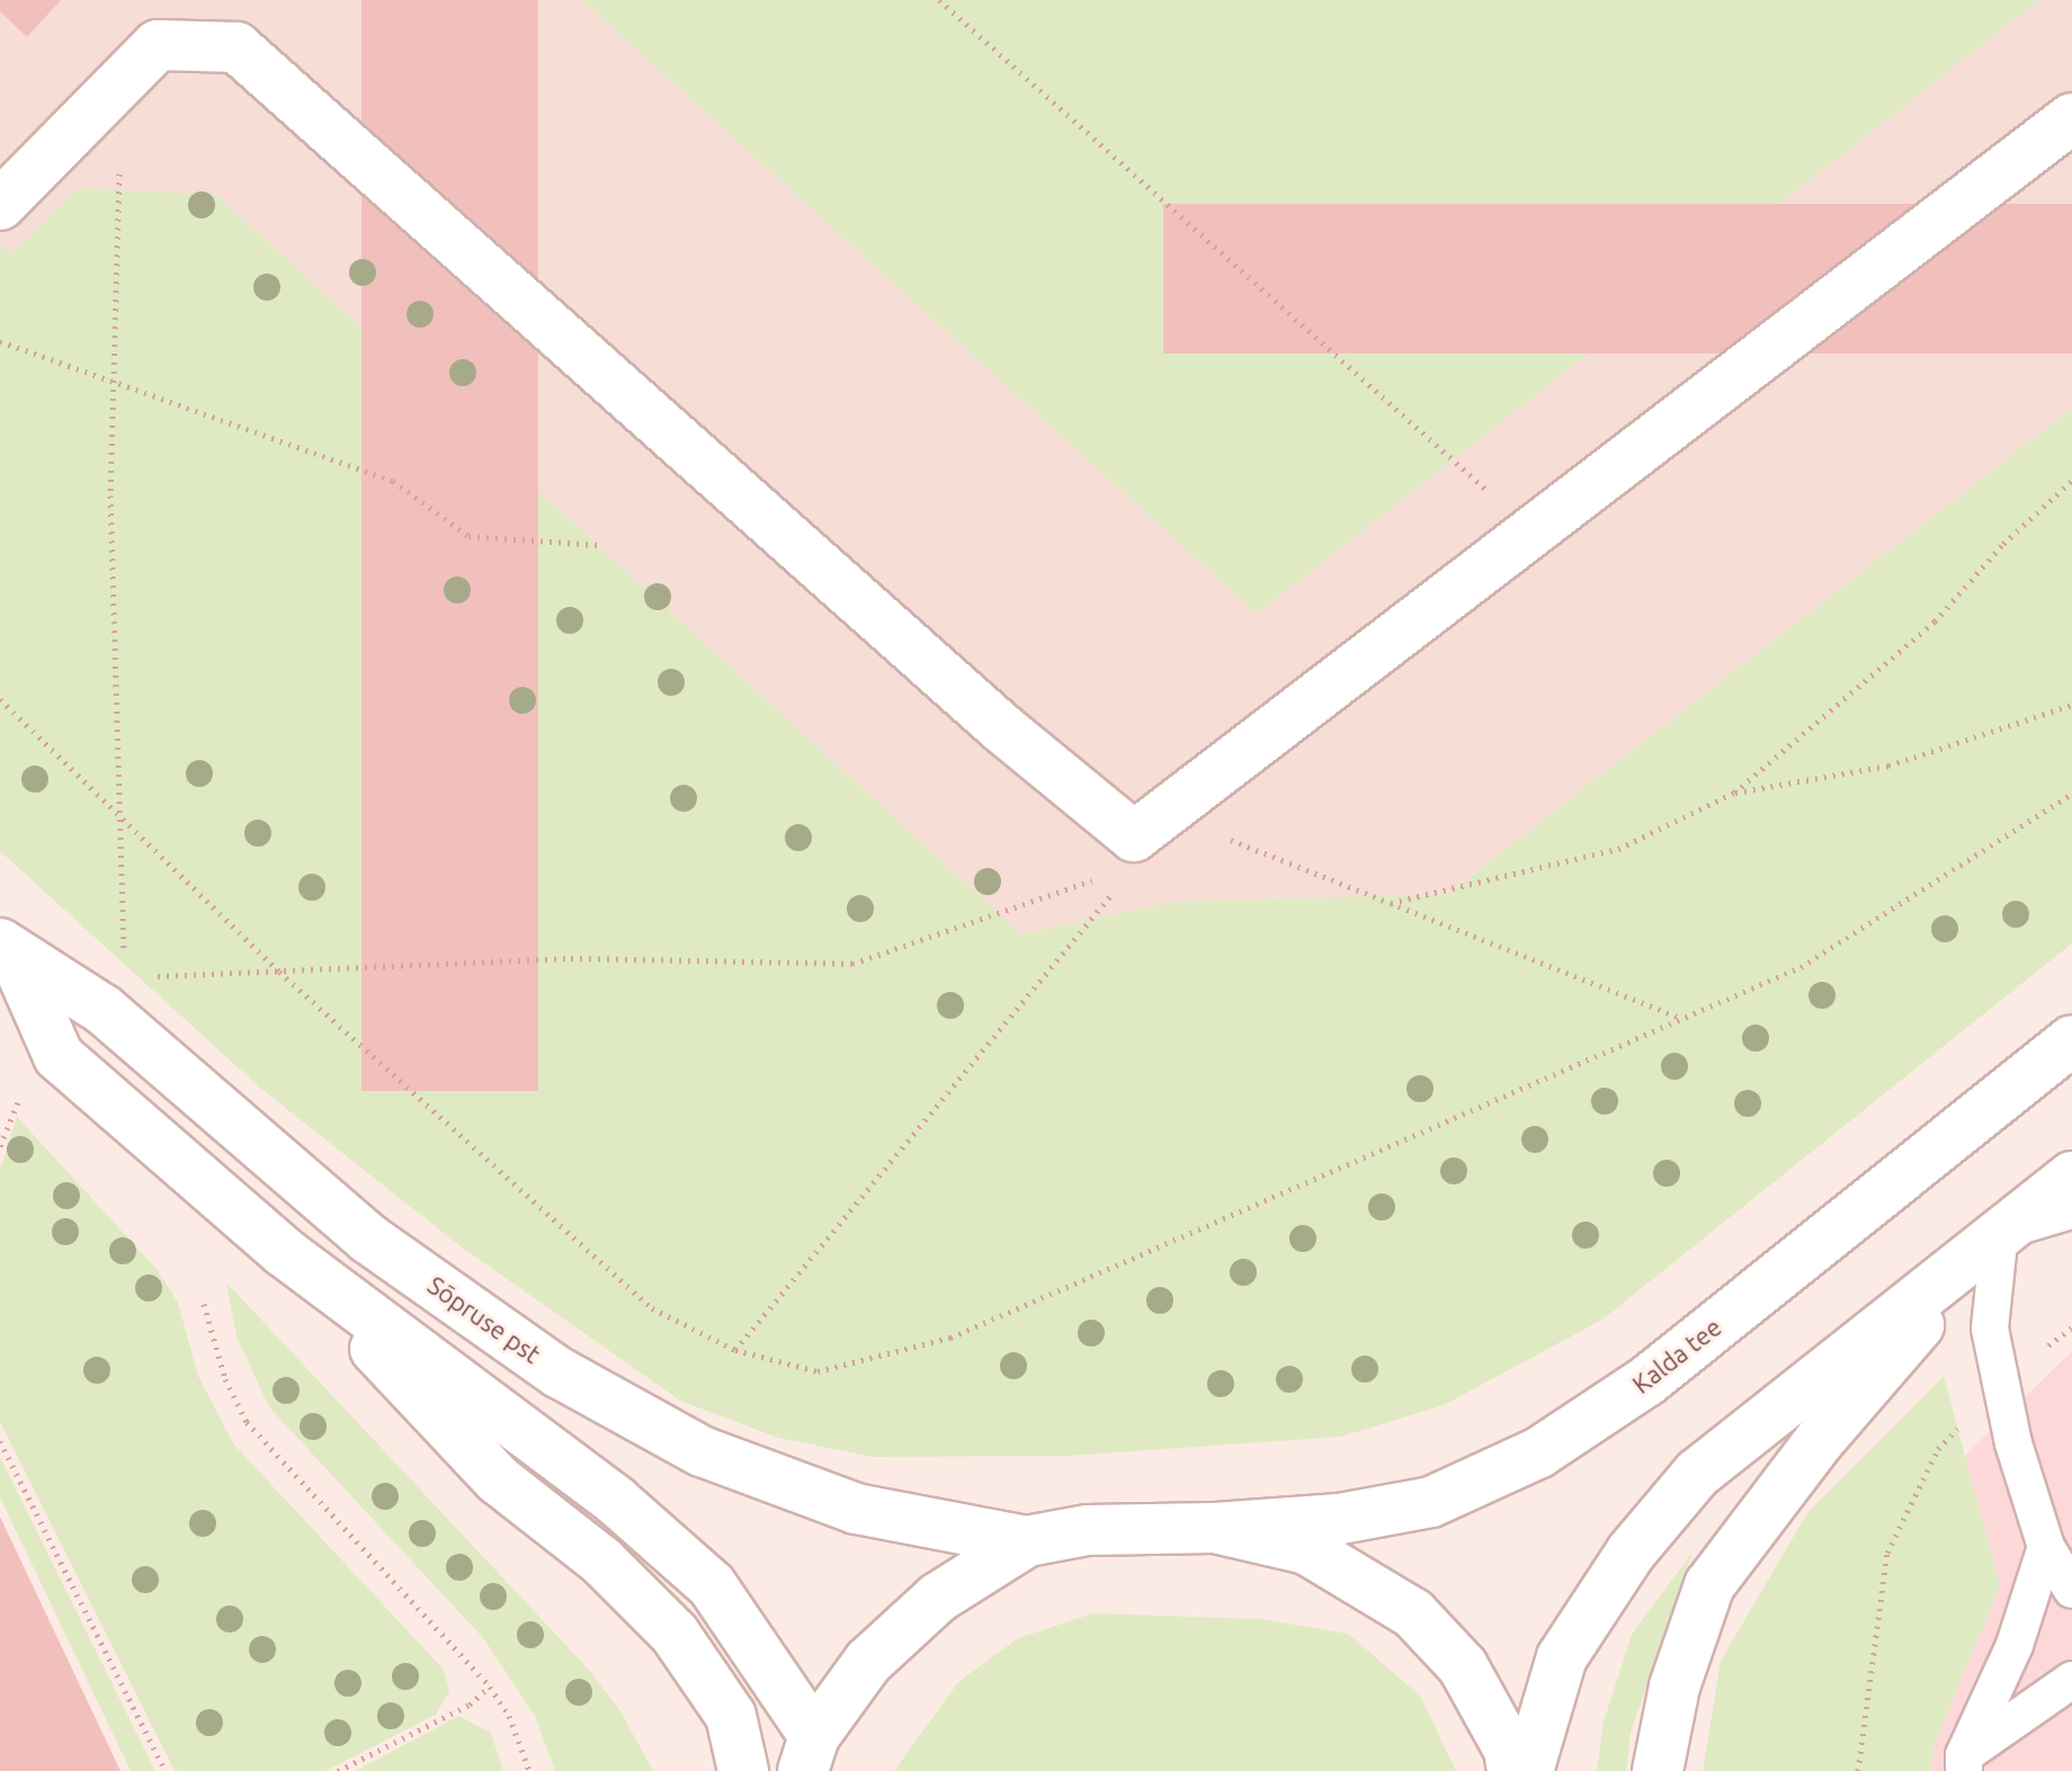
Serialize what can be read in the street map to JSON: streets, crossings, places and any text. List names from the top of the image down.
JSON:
{
  "streets": {
    "street": ["Sõpruse pst", "Kalda tee"]
  }
}
